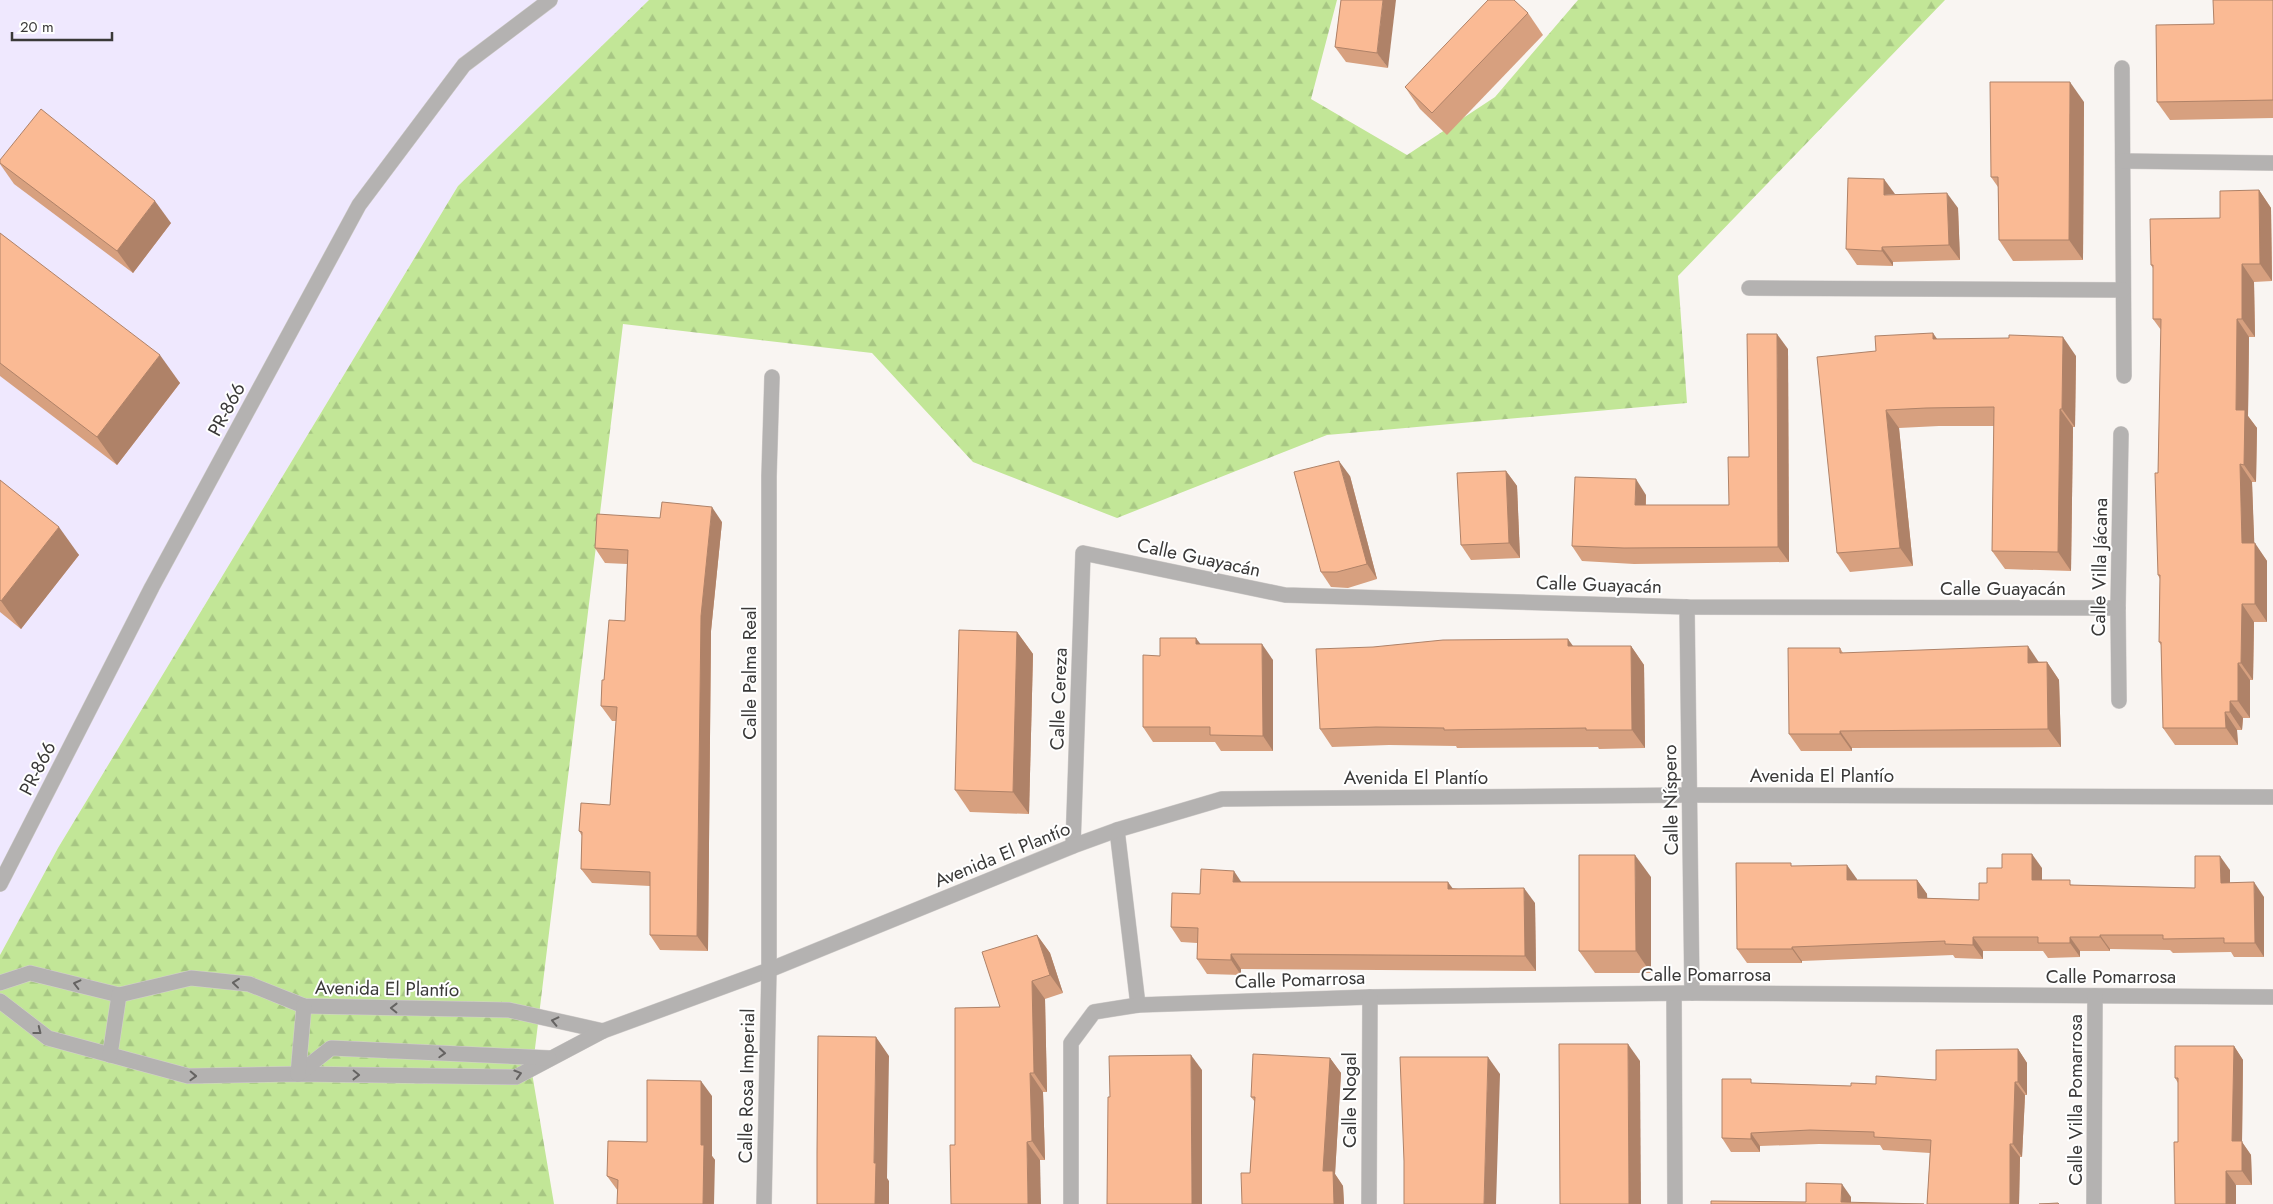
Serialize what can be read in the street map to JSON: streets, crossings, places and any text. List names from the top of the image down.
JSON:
{
  "streets": {
    "street": [
      "PR-866",
      "Calle Guayacán",
      "Calle Villa Jácana",
      "Calle Palma Real",
      "Calle Cereza",
      "Avenida El Plantío",
      "Calle Níspero",
      "Calle Pomarrosa",
      "Calle Rosa Imperial",
      "Calle Nogal",
      "Calle Villa Pomarrosa"
    ]
  },
  "crossings": [
    ["Calle Guayacán", "Calle Villa Jácana"],
    ["Calle Guayacán", "Calle Cereza"],
    ["Calle Guayacán", "Calle Níspero"],
    ["Calle Palma Real", "Avenida El Plantío"],
    ["Calle Palma Real", "Calle Rosa Imperial"],
    ["Calle Cereza", "Avenida El Plantío"],
    ["Avenida El Plantío", "Calle Níspero"],
    ["Avenida El Plantío", "Calle Rosa Imperial"],
    ["Calle Níspero", "Calle Pomarrosa"],
    ["Calle Pomarrosa", "Calle Nogal"],
    ["Calle Pomarrosa", "Calle Villa Pomarrosa"]
  ],
  "scale_bar": "20 m"
}
